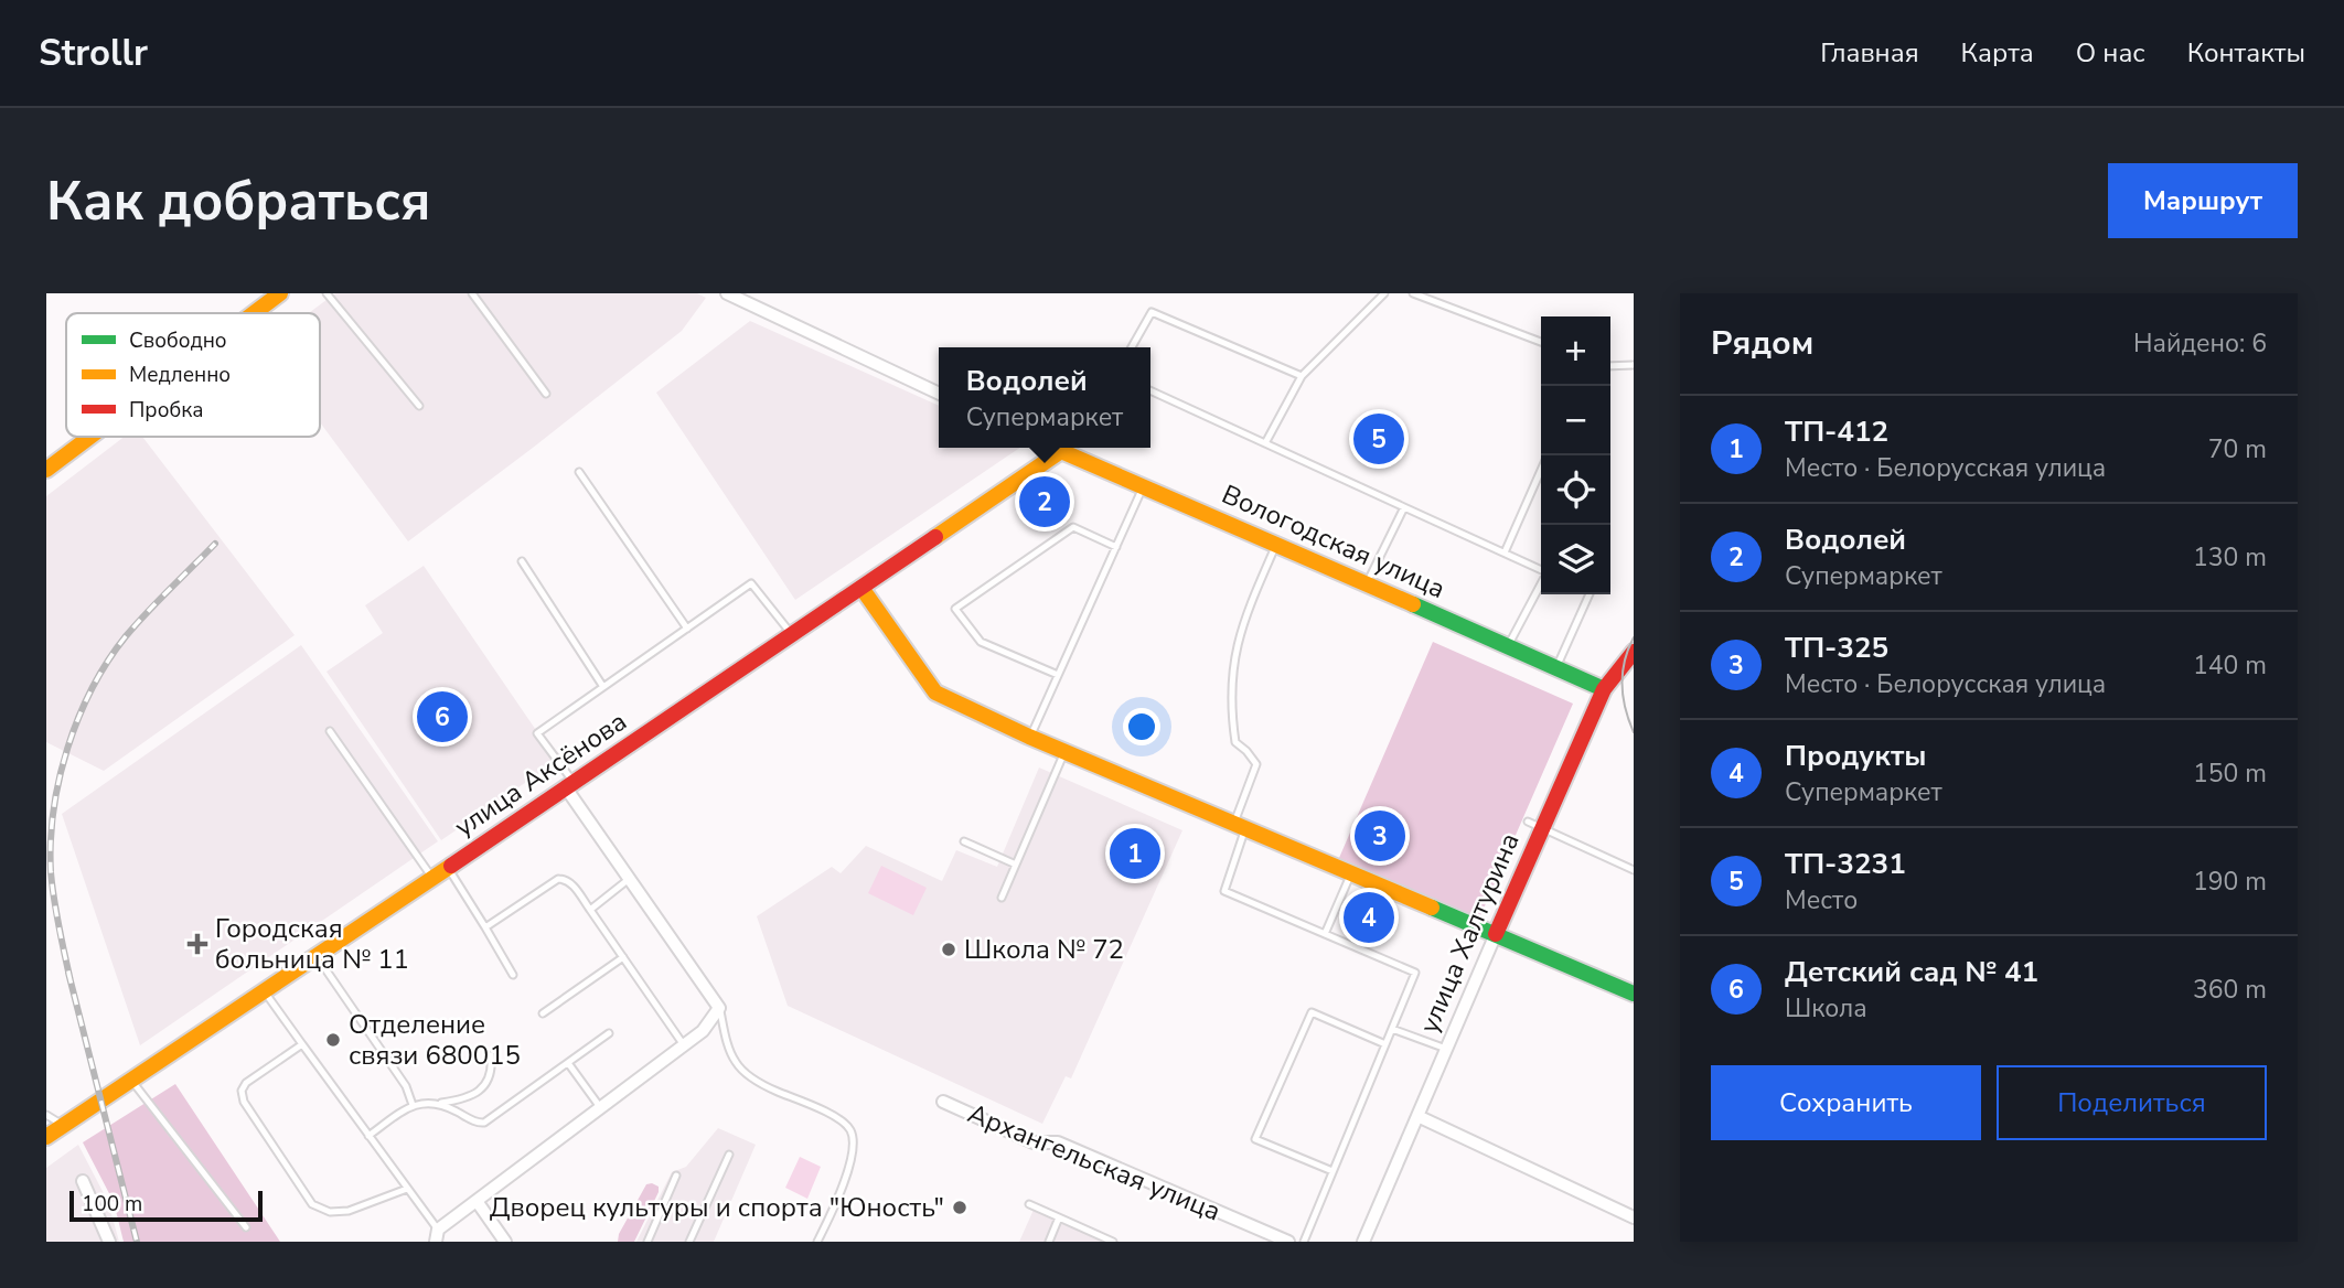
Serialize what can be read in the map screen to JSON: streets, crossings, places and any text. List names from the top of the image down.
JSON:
{
  "streets": {
    "street": [
      "Вологодская улица",
      "улица Аксёнова",
      "улица Халтурина",
      "Архангельская улица"
    ]
  },
  "crossings": [
    ["Вологодская улица", "улица Халтурина"]
  ],
  "places": {
    "health": ["Городская больница № 11"],
    "other": ["Школа № 72", "Отделение связи 680015", "Дворец культуры и спорта \"Юность\""]
  },
  "legend": ["Свободно", "Медленно", "Пробка"],
  "scale_bar": "100 m",
  "page": {
    "header": "Strollr",
    "nav": [
      "Главная",
      "Карта",
      "О нас",
      "Контакты"
    ],
    "buttons": [
      "Маршрут",
      ["Сохранить", "Поделиться"]
    ],
    "title": "Как добраться",
    "heading": ["Рядом", "Найдено: 6"],
    "map_buttons": ["+", "−"],
    "popup": ["Водолей", "Супермаркет"],
    "list": [
      {
        "mark": "1",
        "name": "ТП-412",
        "note": "Место · Белорусская улица",
        "value": "70 m"
      },
      {
        "mark": "2",
        "name": "Водолей",
        "note": "Супермаркет",
        "value": "130 m"
      },
      {
        "mark": "3",
        "name": "ТП-325",
        "note": "Место · Белорусская улица",
        "value": "140 m"
      },
      {
        "mark": "4",
        "name": "Продукты",
        "note": "Супермаркет",
        "value": "150 m"
      },
      {
        "mark": "5",
        "name": "ТП-3231",
        "note": "Место",
        "value": "190 m"
      },
      {
        "mark": "6",
        "name": "Детский сад № 41",
        "note": "Школа",
        "value": "360 m"
      }
    ],
    "pins": [
      "5",
      "2",
      "6",
      "3",
      "1",
      "4"
    ],
    "scale": "100 m"
  }
}
